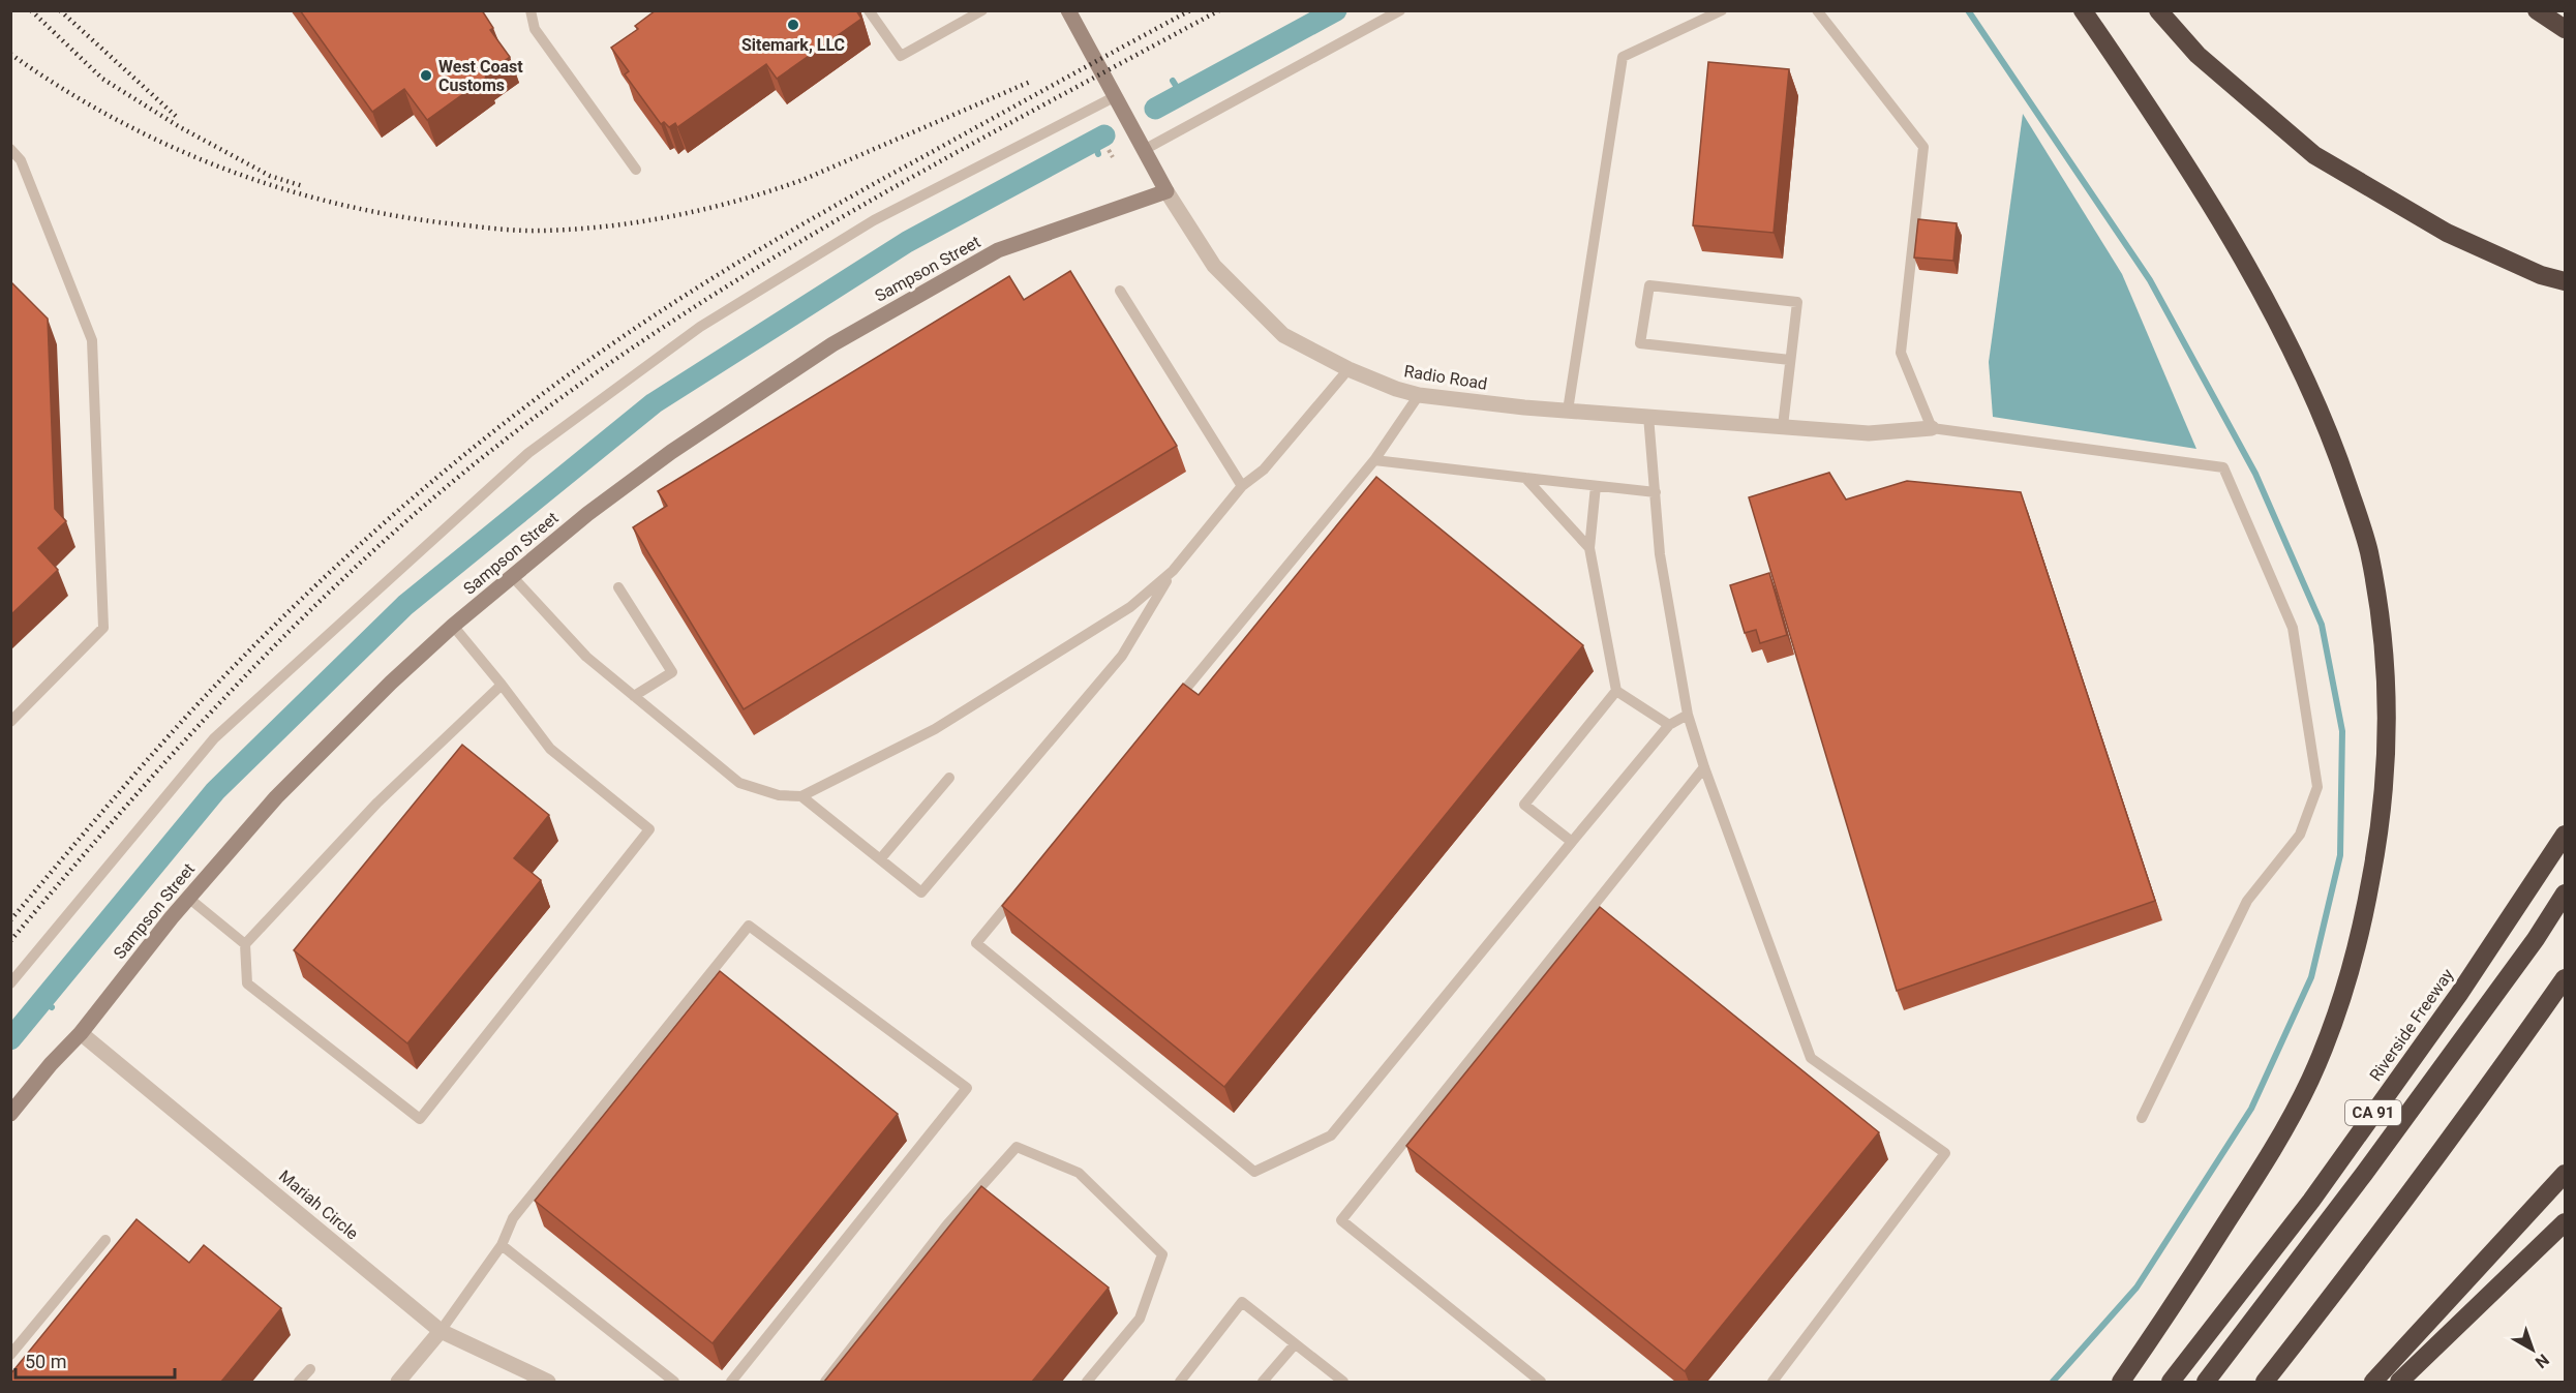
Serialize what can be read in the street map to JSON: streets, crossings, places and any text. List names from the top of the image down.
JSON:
{
  "streets": {
    "highway": ["Riverside Freeway", "CA 91"],
    "street": ["Sampson Street", "Radio Road", "Mariah Circle"]
  },
  "crossings": [
    ["Sampson Street", "Radio Road"],
    ["Sampson Street", "Mariah Circle"]
  ],
  "places": ["Sitemark, LLC", "West Coast Customs"],
  "scale_bar": "50 m",
  "north": "bottom right"
}
